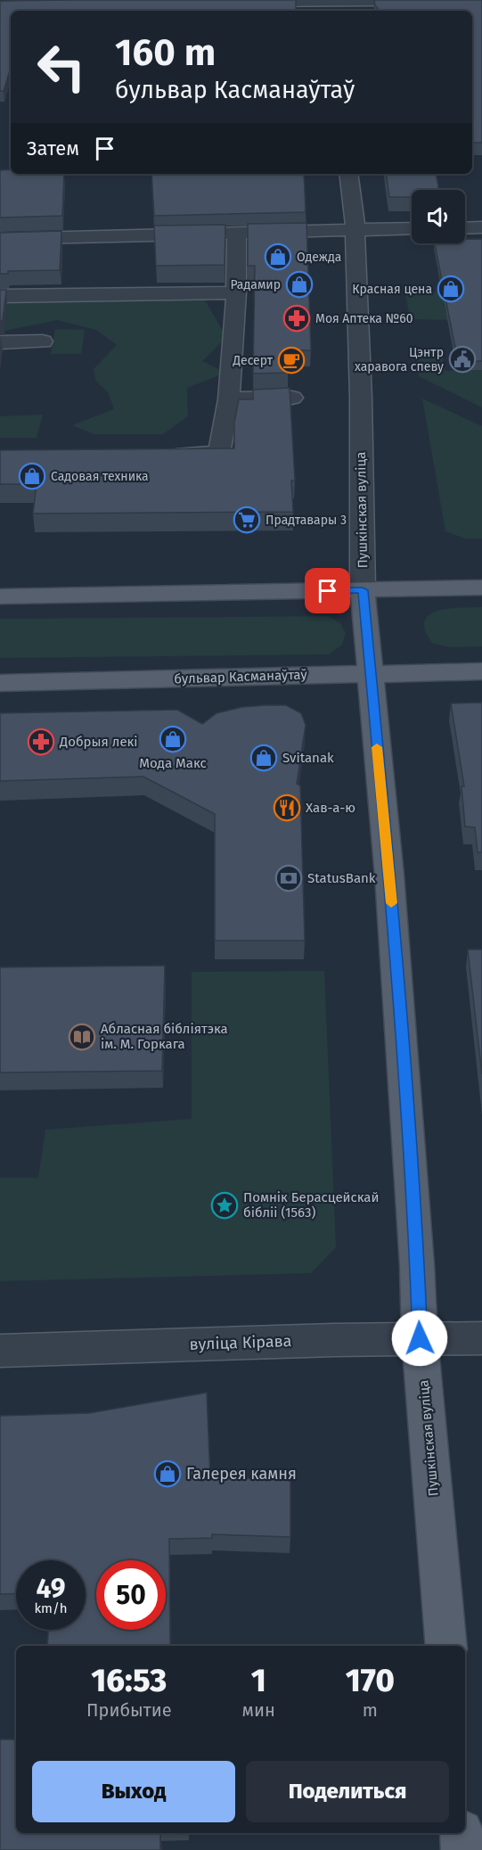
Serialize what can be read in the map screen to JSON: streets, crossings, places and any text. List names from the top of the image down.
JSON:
{
  "streets": {
    "main road": ["Пушкінская вуліца", "бульвар Касманаўтаў"],
    "street": ["вуліца Кірава"]
  },
  "crossings": [
    ["Пушкінская вуліца", "бульвар Касманаўтаў"],
    ["Пушкінская вуліца", "вуліца Кірава"]
  ],
  "places": {
    "shop": [
      "Одежда",
      "Радамир",
      "Красная цена",
      "Садовая техника",
      "Мода Макс",
      "Svitanak",
      "Галерея камня"
    ],
    "pharmacy": ["Моя Аптека №60", "Добрыя лекі"],
    "public building": ["Цэнтр харавога спеву"],
    "cafe": ["Десерт"],
    "supermarket": ["Прадтавары 3"],
    "restaurant": ["Хав-а-ю"],
    "bank": ["StatusBank"],
    "library": ["Абласная бібліятэка ім. М. Горкага"],
    "place": ["Помнік Берасцейскай бібліі (1563)"]
  },
  "page": {
    "turn": ["160 m", "бульвар Касманаўтаў"],
    "then": "Затем",
    "speed": "49 km/h",
    "limit": "50",
    "eta": [
      "16:53",
      "Прибытие",
      "1",
      "мин",
      "170",
      "m"
    ],
    "buttons": ["Выход", "Поделиться"]
  }
}
